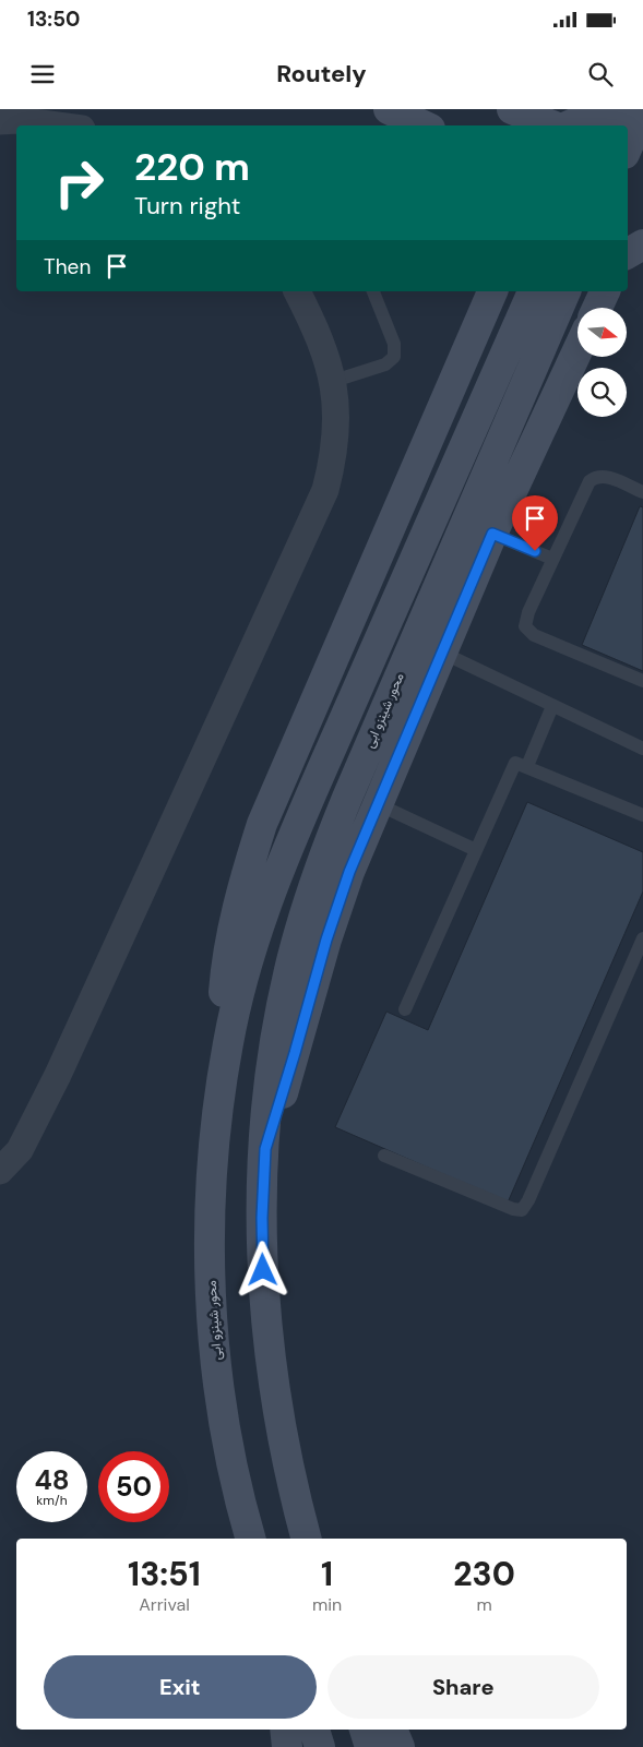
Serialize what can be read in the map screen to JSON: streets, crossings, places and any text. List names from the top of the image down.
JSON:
{
  "streets": {
    "main road": ["محور شينزو ابى"]
  },
  "north": "right",
  "page": {
    "status": "13:50",
    "header": "Routely",
    "turn": ["220 m", "Turn right"],
    "then": "Then",
    "speed": "48 km/h",
    "limit": "50",
    "eta": [
      "13:51",
      "Arrival",
      "1",
      "min",
      "230",
      "m"
    ],
    "buttons": ["Exit", "Share"]
  }
}
